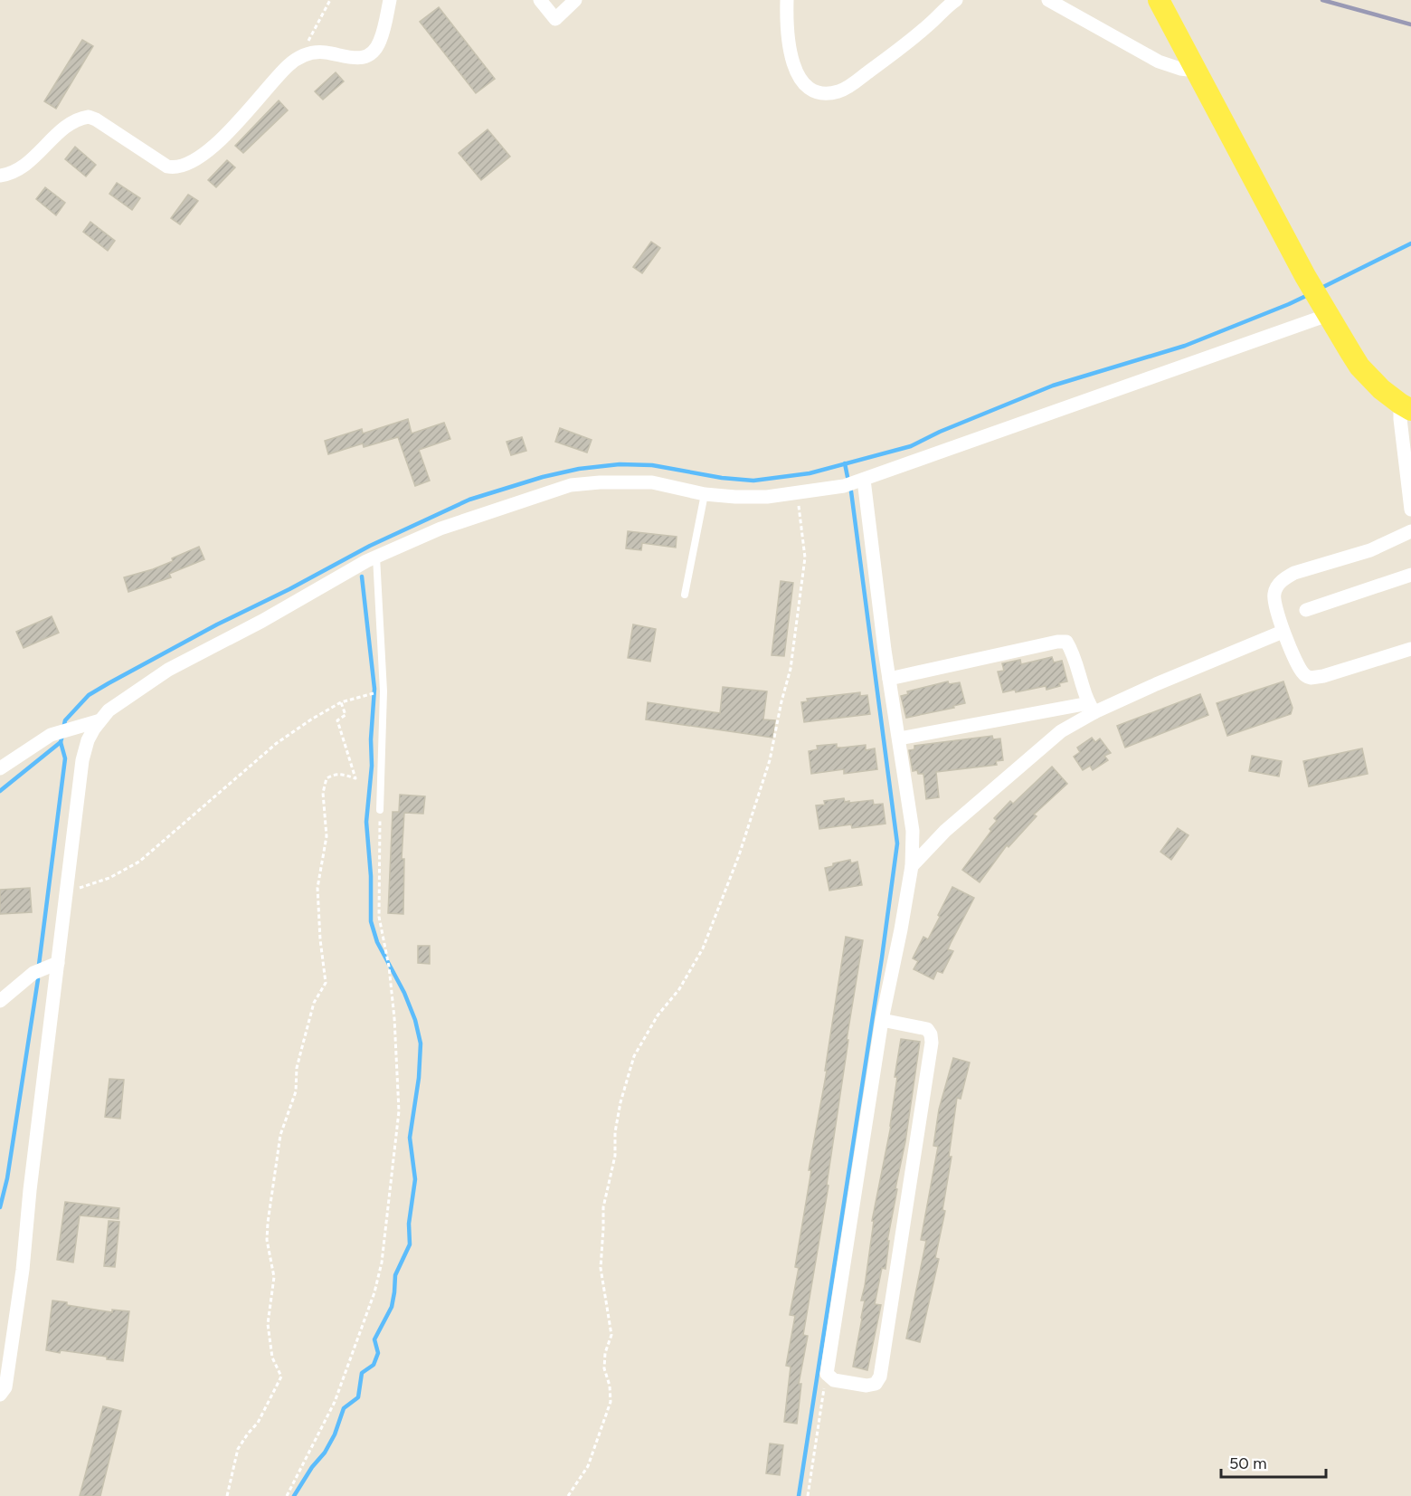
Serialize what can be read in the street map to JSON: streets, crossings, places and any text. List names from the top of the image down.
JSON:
{
  "scale_bar": "50 m"
}
